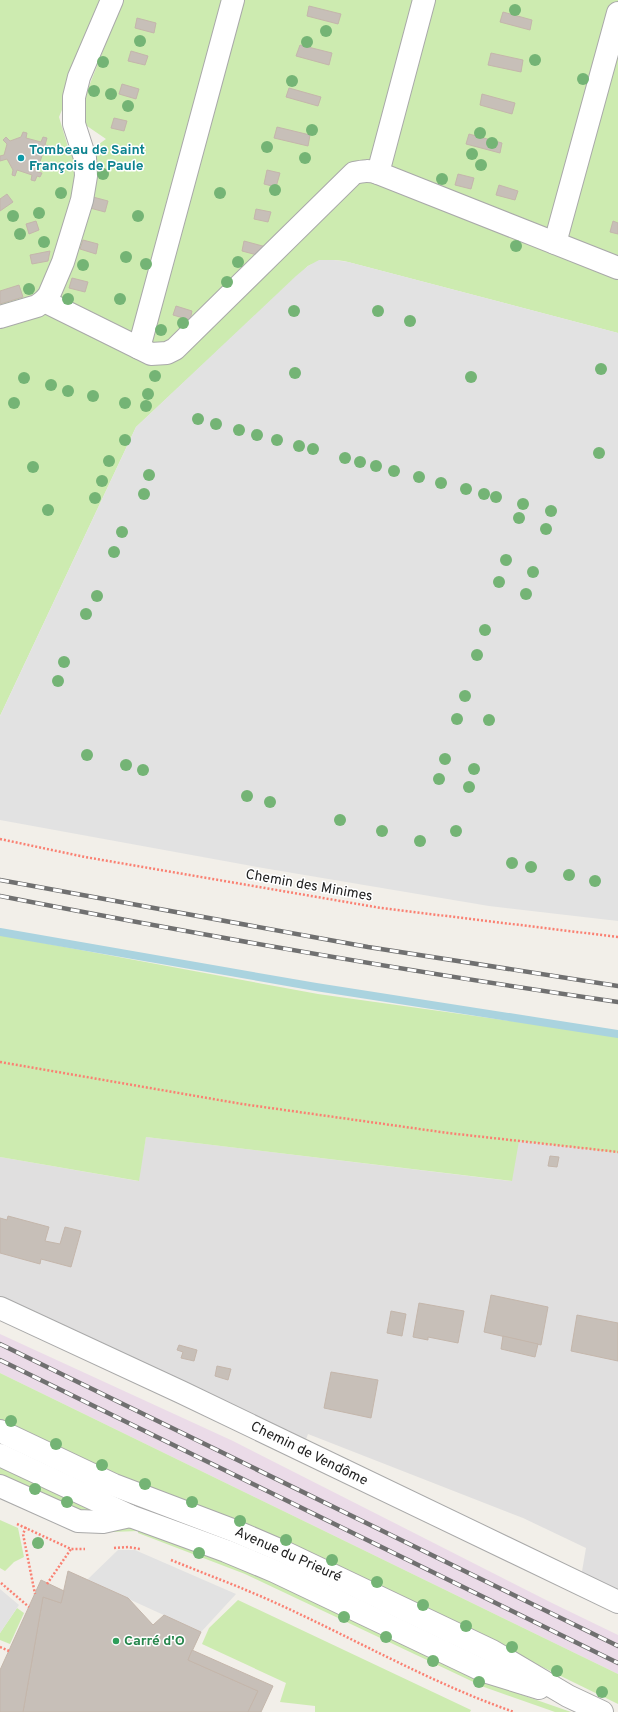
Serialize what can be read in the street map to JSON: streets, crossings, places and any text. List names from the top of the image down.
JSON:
{
  "streets": {
    "street": ["Chemin de Vendôme", "Avenue du Prieuré"],
    "path": ["Chemin des Minimes"]
  },
  "places": ["Tombeau de Saint François de Paule", "Carré d'O"]
}
